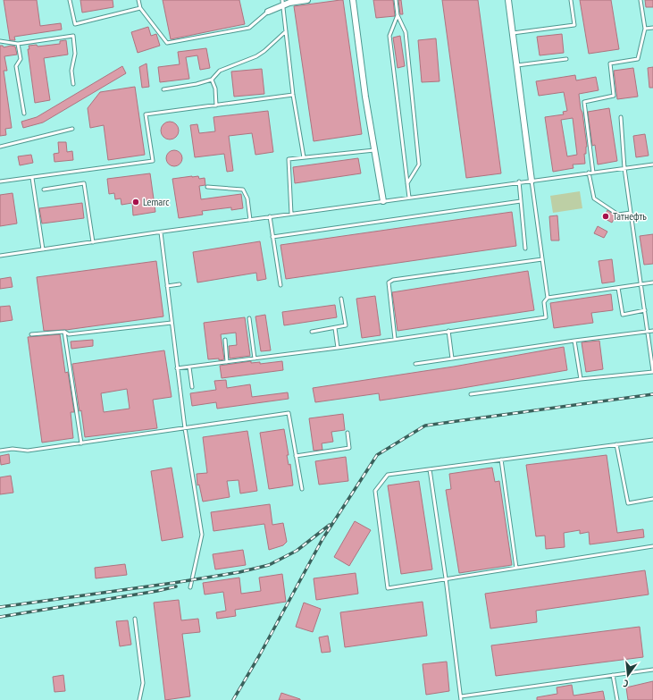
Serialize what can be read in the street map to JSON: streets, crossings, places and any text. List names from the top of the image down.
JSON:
{
  "places": ["Lemarc", "Татнефть"],
  "north": "bottom"
}
